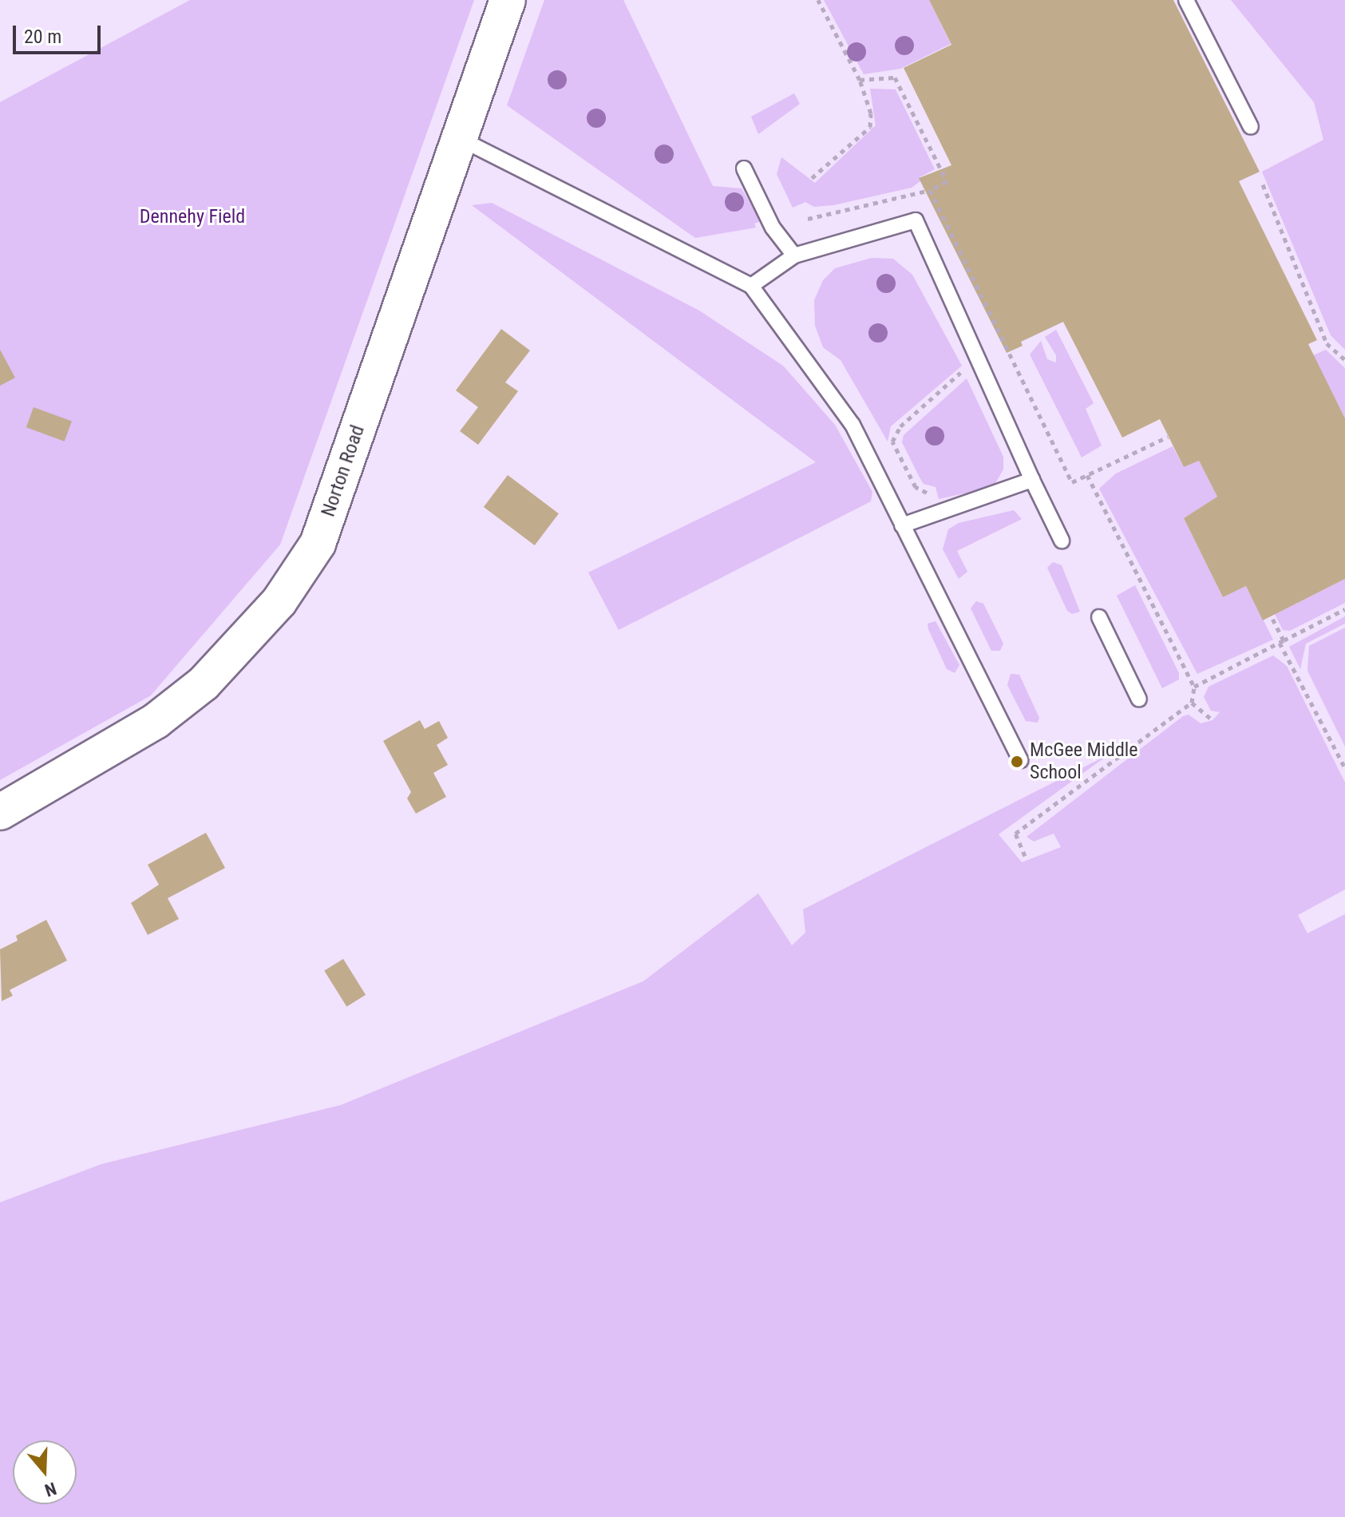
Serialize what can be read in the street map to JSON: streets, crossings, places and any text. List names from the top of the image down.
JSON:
{
  "streets": {
    "main road": ["Norton Road"]
  },
  "parks": ["Dennehy Field"],
  "places": ["McGee Middle School"],
  "scale_bar": "20 m",
  "north": "bottom"
}
